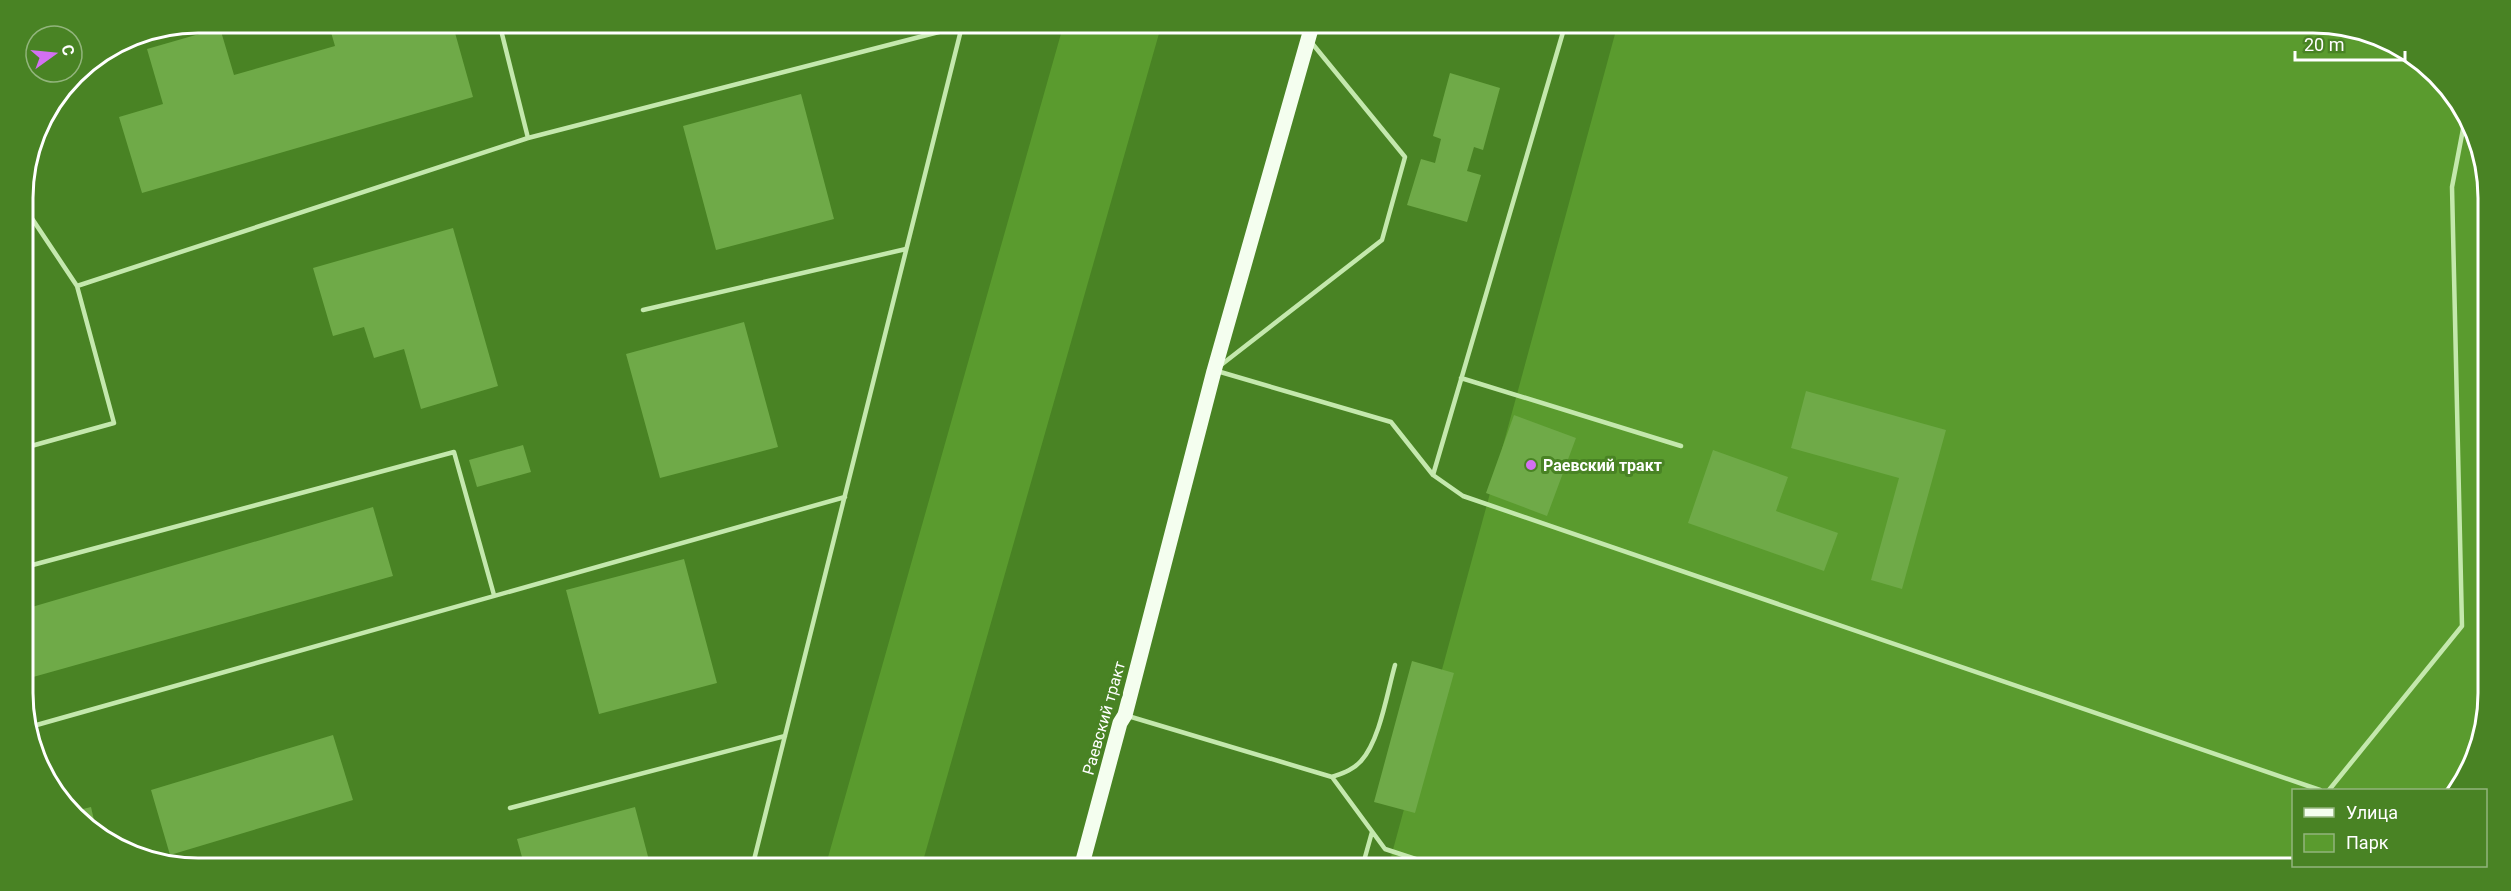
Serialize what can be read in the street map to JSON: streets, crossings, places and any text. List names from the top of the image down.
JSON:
{
  "streets": {
    "main road": ["Раевский тракт"]
  },
  "places": ["Раевский тракт"],
  "legend": ["Улица", "Парк"],
  "scale_bar": "20 m",
  "north": "right"
}
